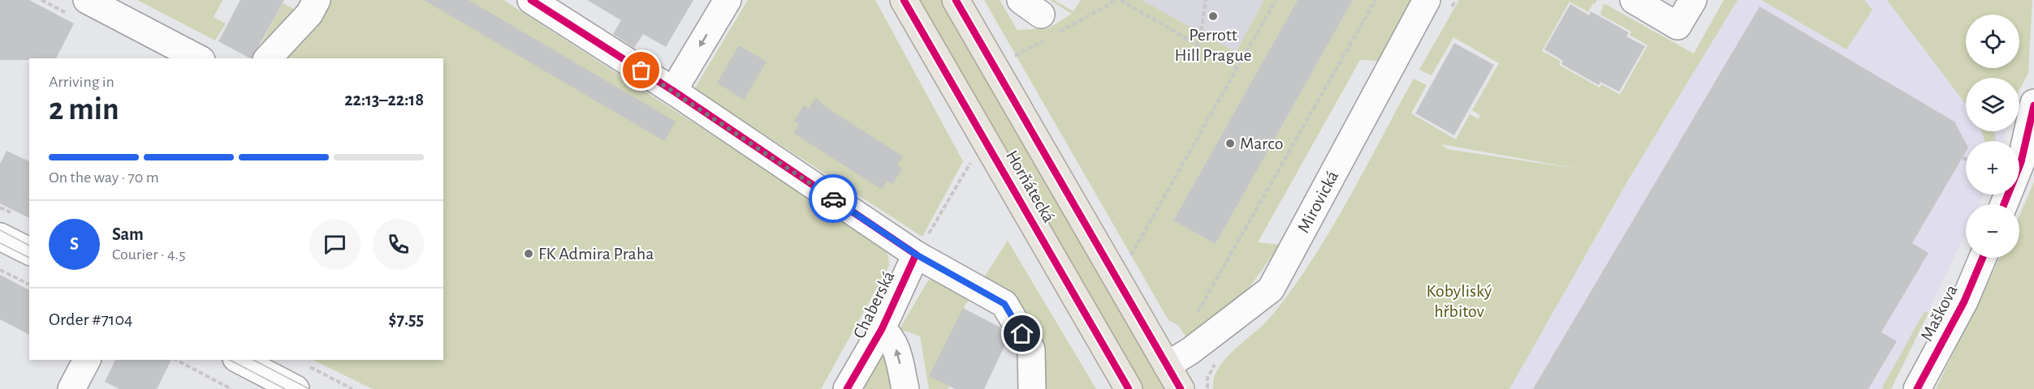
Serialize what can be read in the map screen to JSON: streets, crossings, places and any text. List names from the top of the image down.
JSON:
{
  "streets": {
    "main road": ["Horňátecká"],
    "street": ["Mirovická", "Chaberská", "Maškova"]
  },
  "crossings": [
    ["Horňátecká", "Mirovická"]
  ],
  "parks": ["Kobyliský hřbitov"],
  "places": ["Perrott Hill Prague", "Marco", "FK Admira Praha"],
  "page": {
    "map_buttons": ["+", "−"],
    "heading": ["2 min", "Arriving in", "22:13–22:18"],
    "panel": [
      "Sam",
      "Courier · 4.5",
      "Order #7104",
      "$7.55"
    ],
    "bar": "On the way · 70 m",
    "round": "S"
  }
}
